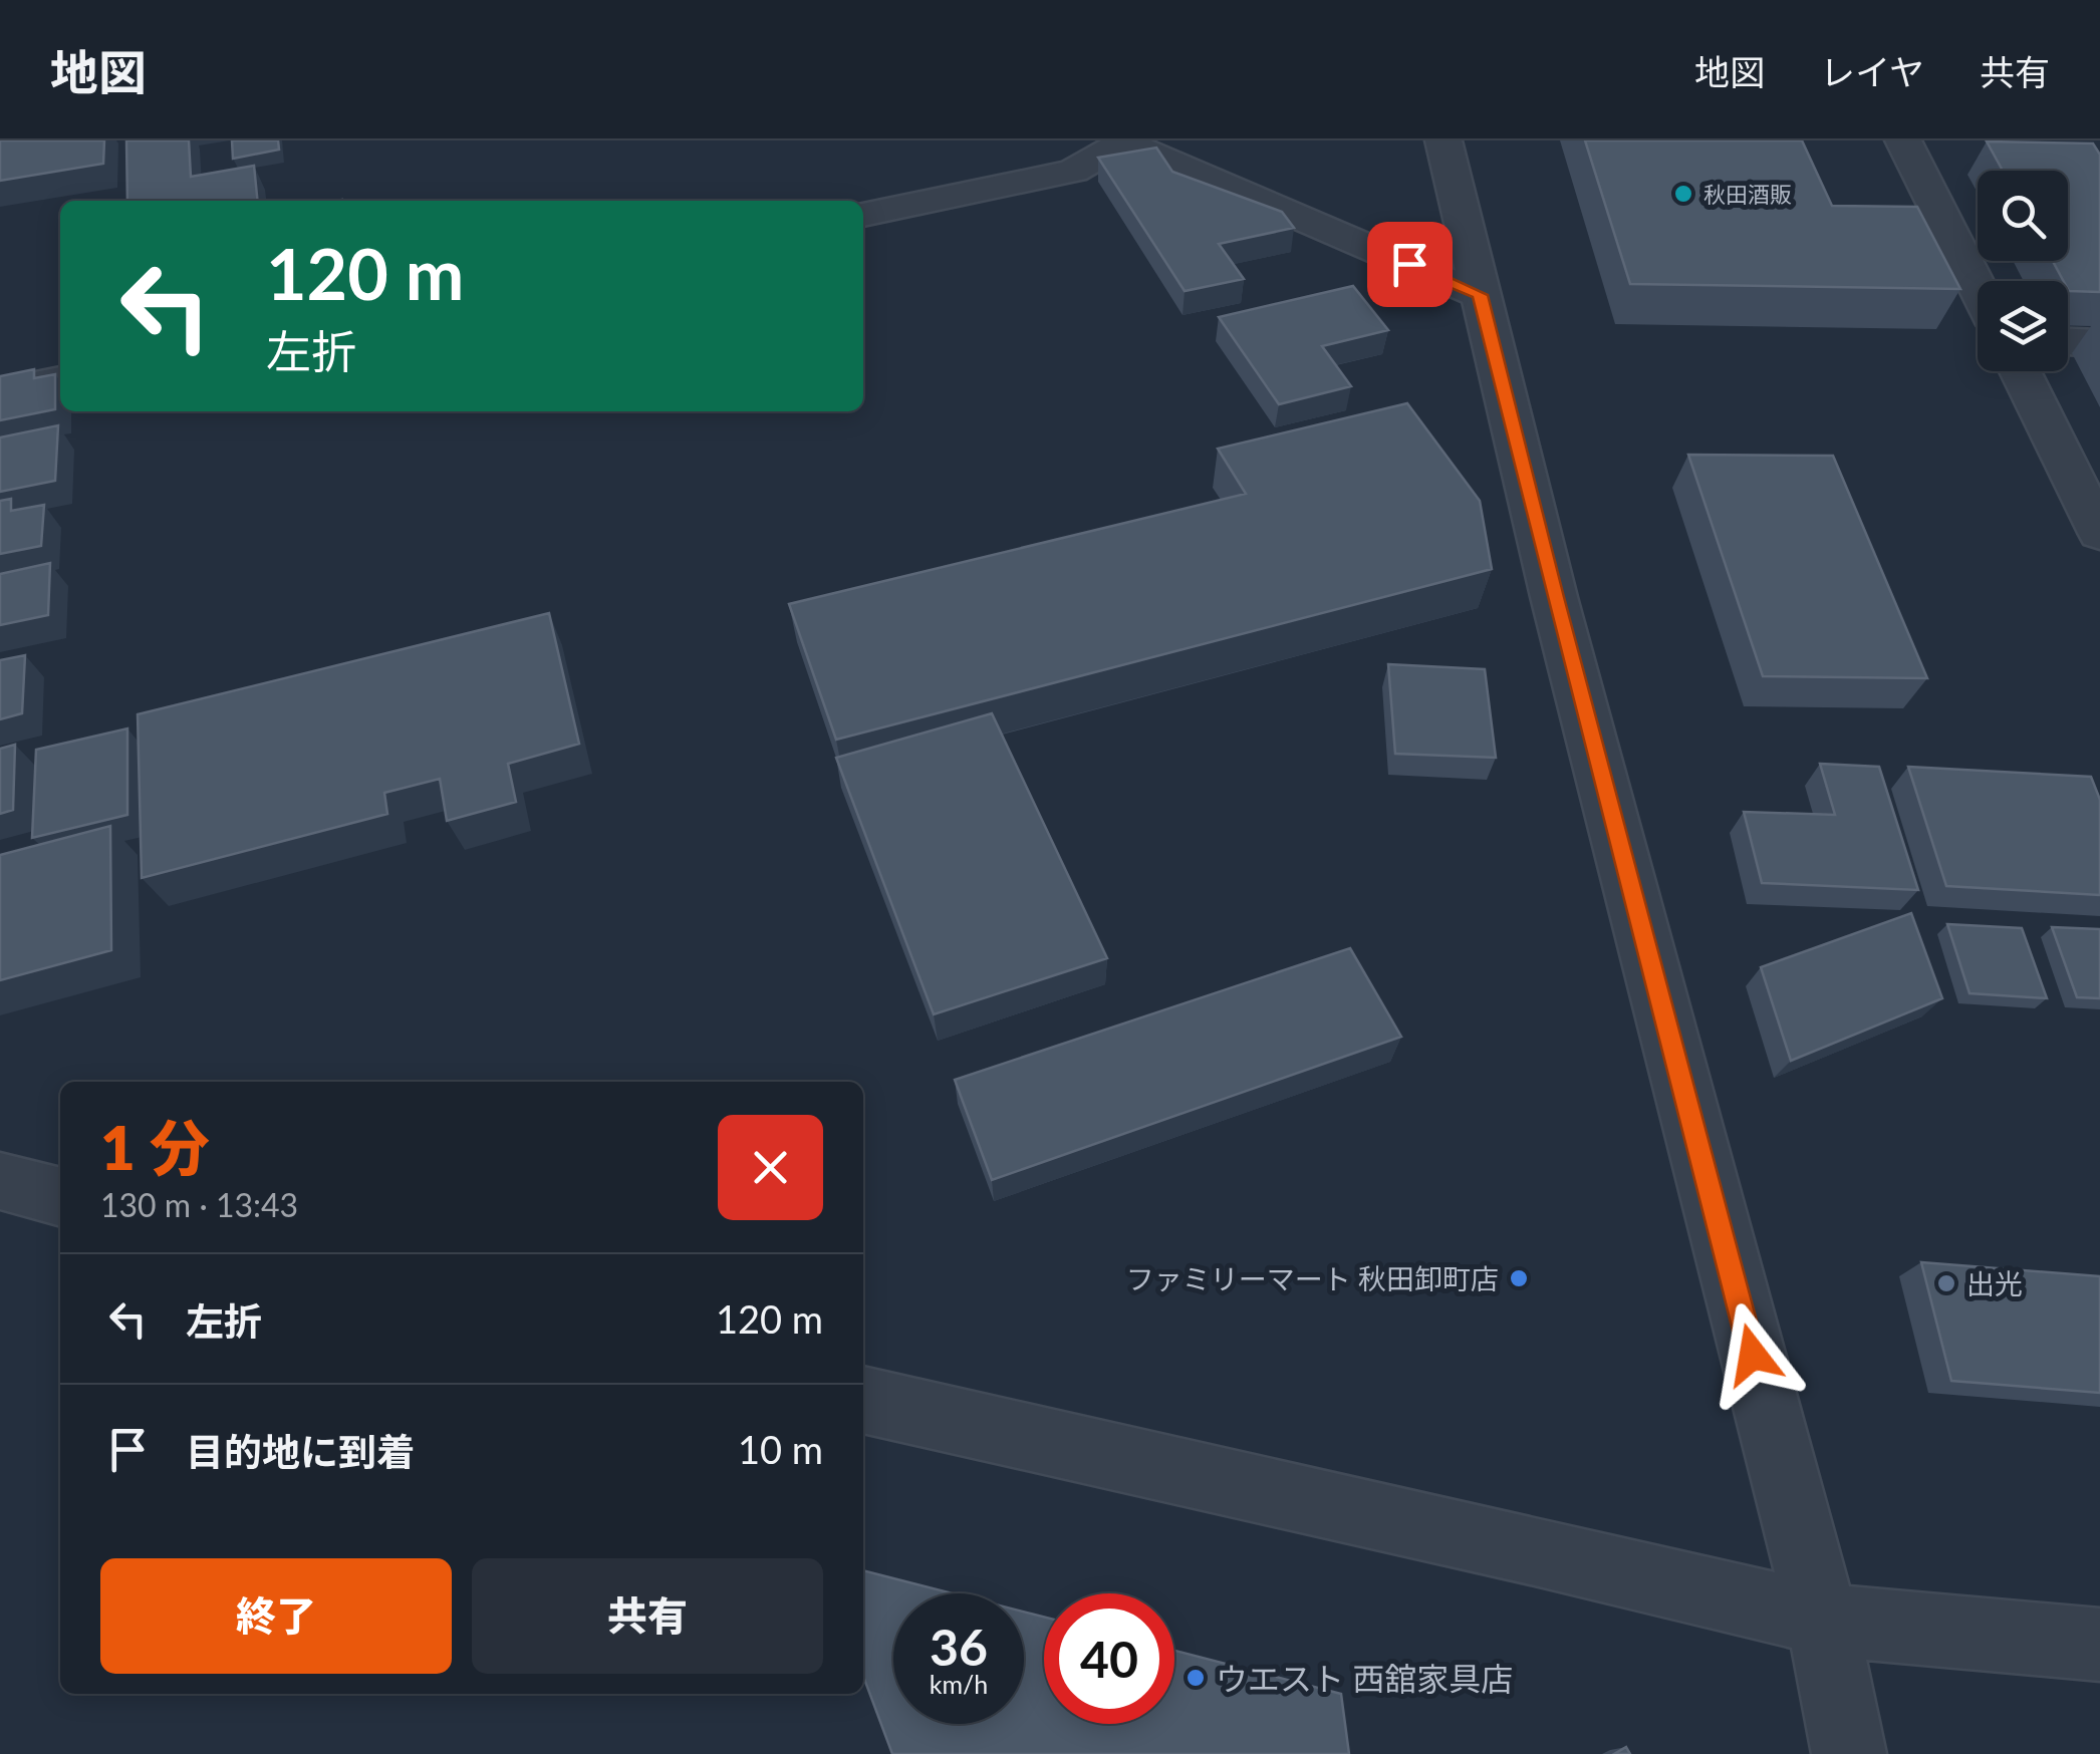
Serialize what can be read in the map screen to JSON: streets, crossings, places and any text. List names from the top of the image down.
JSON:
{
  "places": [
    "秋田酒販",
    "ファミリーマート 秋田卸町店",
    "出光",
    "ウエスト 西舘家具店"
  ],
  "page": {
    "header": "地図",
    "nav": ["地図", "レイヤ", "共有"],
    "turn": ["120 m", "左折"],
    "heading": ["1 分", "130 m · 13:43"],
    "list": [
      {
        "name": "左折",
        "value": "120 m"
      },
      {
        "name": "目的地に到着",
        "value": "10 m"
      }
    ],
    "buttons": ["終了", "共有"],
    "speed": "36 km/h",
    "limit": "40"
  }
}
